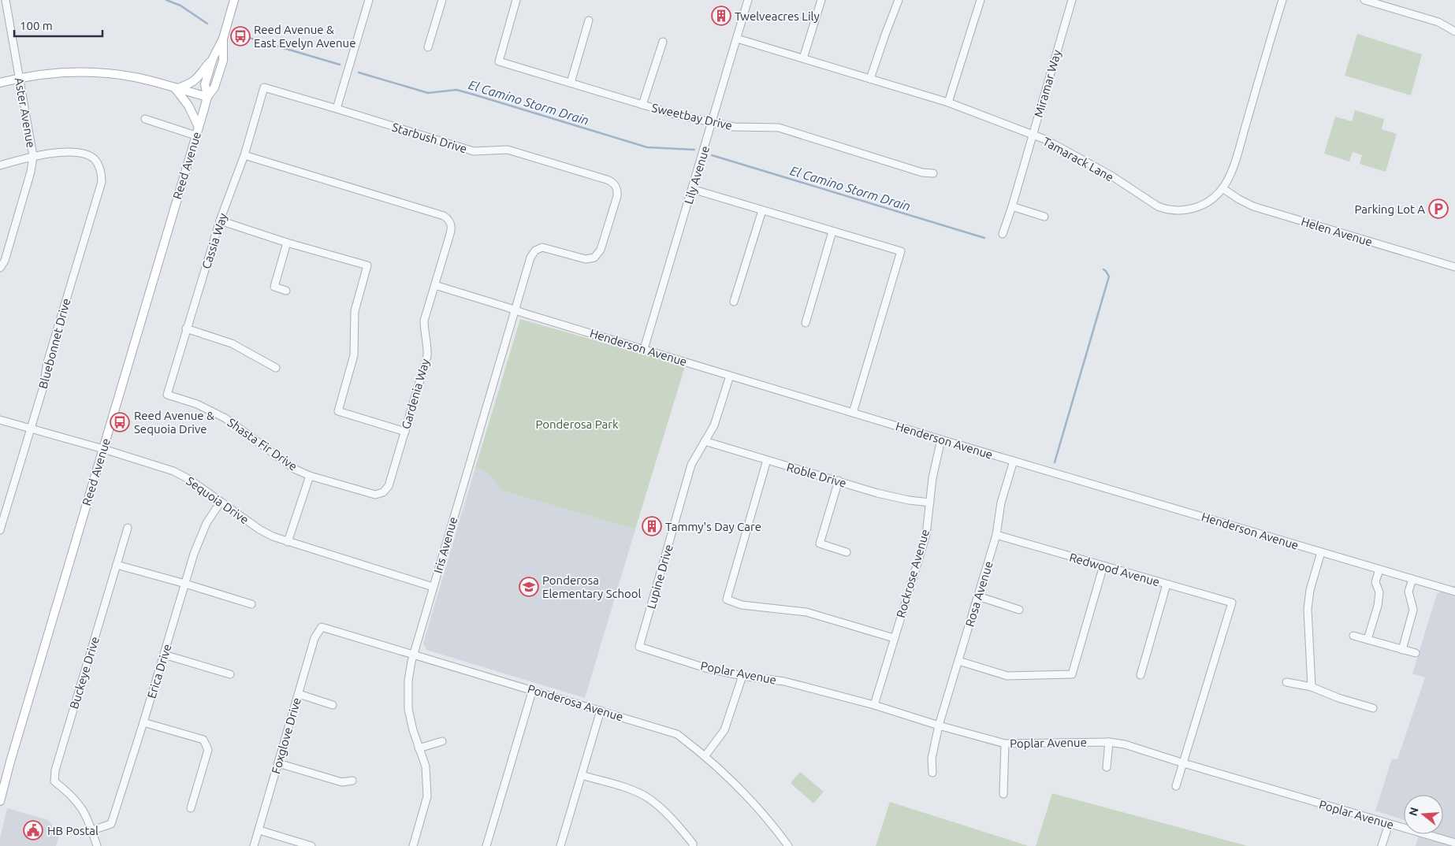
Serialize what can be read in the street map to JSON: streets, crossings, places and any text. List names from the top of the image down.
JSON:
{
  "streets": {
    "main road": ["Reed Avenue"],
    "street": [
      "Miramar Way",
      "Aster Avenue",
      "Sweetbay Drive",
      "Starbush Drive",
      "Tamarack Lane",
      "Lily Avenue",
      "Helen Avenue",
      "Cassia Way",
      "Bluebonnet Drive",
      "Henderson Avenue",
      "Gardenia Way",
      "Shasta Fir Drive",
      "Roble Drive",
      "Sequoia Drive",
      "Iris Avenue",
      "Redwood Avenue",
      "Rockrose Avenue",
      "Lupine Drive",
      "Rosa Avenue",
      "Erica Drive",
      "Buckeye Drive",
      "Poplar Avenue",
      "Ponderosa Avenue",
      "Foxglove Drive"
    ]
  },
  "crossings": [
    ["Miramar Way", "Tamarack Lane"],
    ["Aster Avenue", "Bluebonnet Drive"],
    ["Sweetbay Drive", "Lily Avenue"],
    ["Starbush Drive", "Cassia Way"],
    ["Starbush Drive", "Iris Avenue"],
    ["Tamarack Lane", "Lily Avenue"],
    ["Tamarack Lane", "Helen Avenue"],
    ["Reed Avenue", "Sequoia Drive"],
    ["Lily Avenue", "Henderson Avenue"],
    ["Cassia Way", "Gardenia Way"],
    ["Cassia Way", "Shasta Fir Drive"],
    ["Bluebonnet Drive", "Sequoia Drive"],
    ["Henderson Avenue", "Gardenia Way"],
    ["Henderson Avenue", "Iris Avenue"],
    ["Henderson Avenue", "Rockrose Avenue"],
    ["Henderson Avenue", "Lupine Drive"],
    ["Henderson Avenue", "Rosa Avenue"],
    ["Gardenia Way", "Shasta Fir Drive"],
    ["Roble Drive", "Rockrose Avenue"],
    ["Roble Drive", "Lupine Drive"],
    ["Sequoia Drive", "Iris Avenue"],
    ["Sequoia Drive", "Erica Drive"],
    ["Iris Avenue", "Ponderosa Avenue"],
    ["Redwood Avenue", "Rosa Avenue"],
    ["Redwood Avenue", "Poplar Avenue"],
    ["Rockrose Avenue", "Poplar Avenue"],
    ["Lupine Drive", "Poplar Avenue"],
    ["Rosa Avenue", "Poplar Avenue"],
    ["Erica Drive", "Buckeye Drive"],
    ["Ponderosa Avenue", "Foxglove Drive"]
  ],
  "water": ["El Camino Storm Drain"],
  "parks": ["Ponderosa Park"],
  "places": {
    "building": ["Twelveacres Lily", "Tammy's Day Care"],
    "bus stop": ["Reed Avenue & East Evelyn Avenue", "Reed Avenue & Sequoia Drive"],
    "parking": ["Parking Lot A"],
    "school or university": ["Ponderosa Elementary School"],
    "public building": ["HB Postal"]
  },
  "scale_bar": "100 m",
  "north": "left"
}
